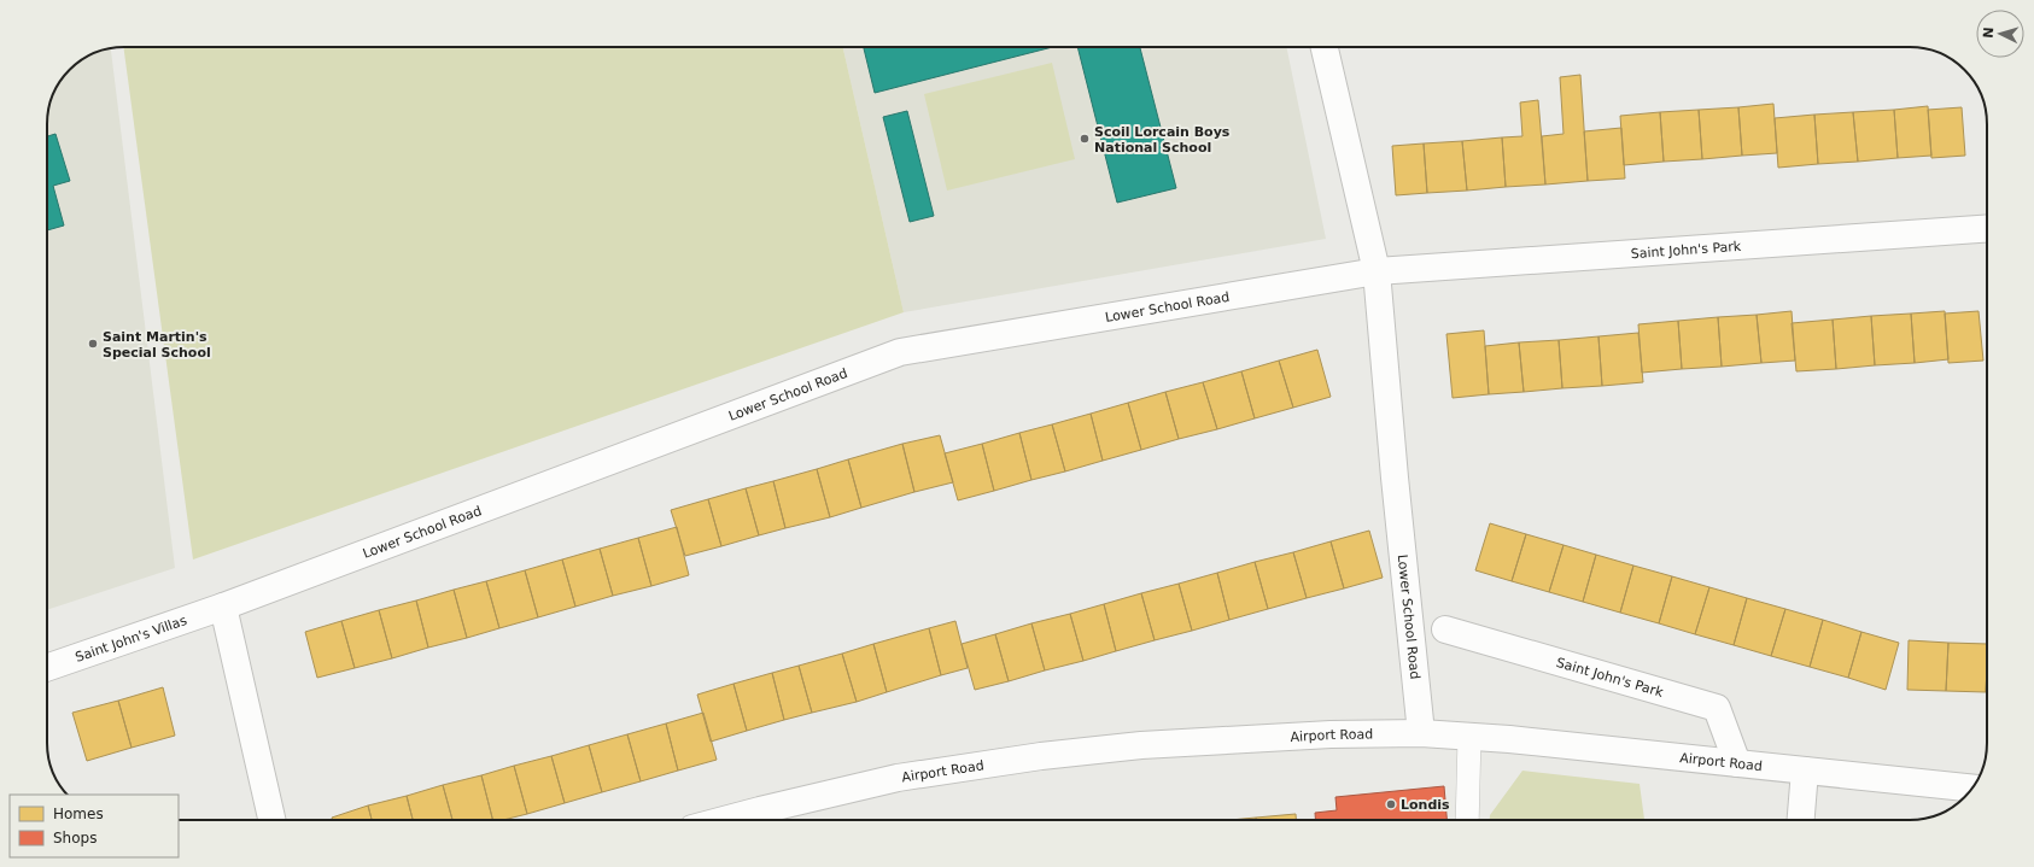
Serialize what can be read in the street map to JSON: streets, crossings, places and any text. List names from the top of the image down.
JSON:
{
  "streets": {
    "street": [
      "Saint John's Park",
      "Lower School Road",
      "Saint John's Villas",
      "Airport Road"
    ]
  },
  "crossings": [
    ["Saint John's Park", "Lower School Road"],
    ["Saint John's Park", "Airport Road"],
    ["Lower School Road", "Saint John's Villas"],
    ["Lower School Road", "Airport Road"]
  ],
  "places": ["Scoil Lorcain Boys National School", "Saint Martin's Special School", "Londis"],
  "legend": ["Homes", "Shops"],
  "north": "left"
}
